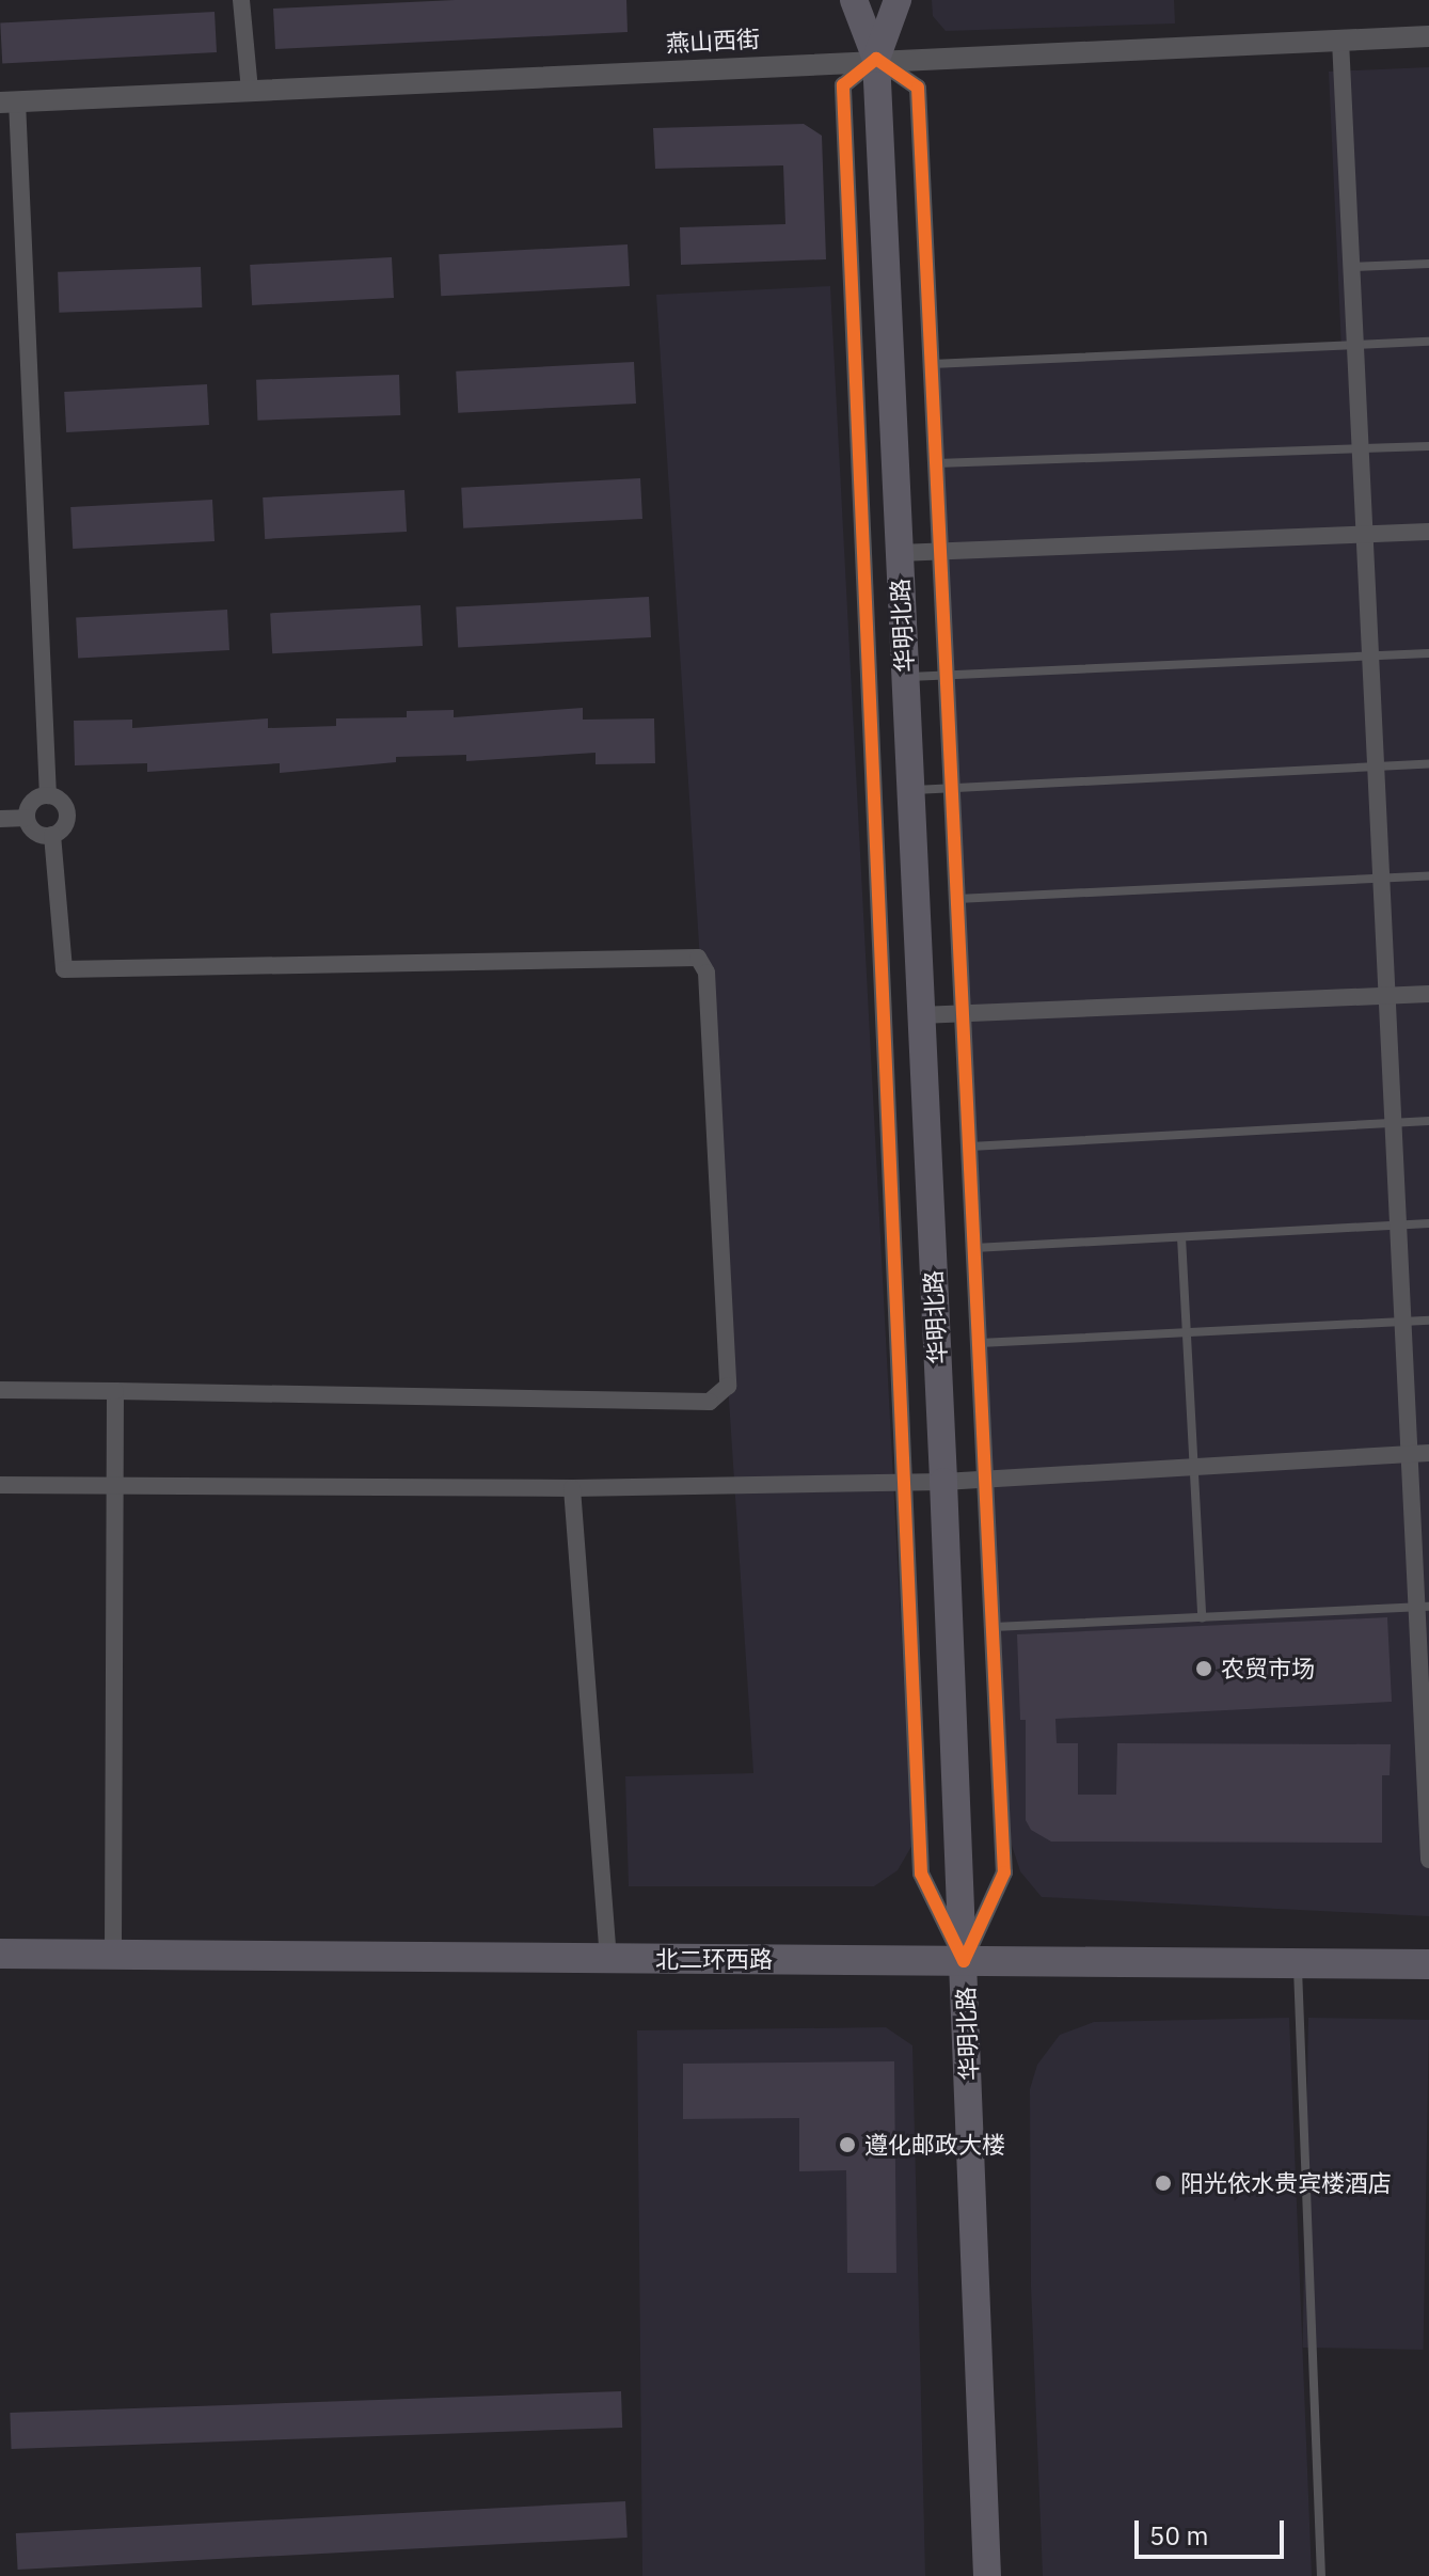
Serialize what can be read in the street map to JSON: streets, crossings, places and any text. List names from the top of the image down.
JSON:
{
  "streets": {
    "highway": ["北二环西路"],
    "main road": ["华明北路"],
    "street": ["燕山西街"]
  },
  "crossings": [
    ["燕山西街", "华明北路"],
    ["华明北路", "北二环西路"]
  ],
  "places": ["农贸市场", "遵化邮政大楼", "阳光依水贵宾楼酒店"],
  "scale_bar": "50 m"
}
